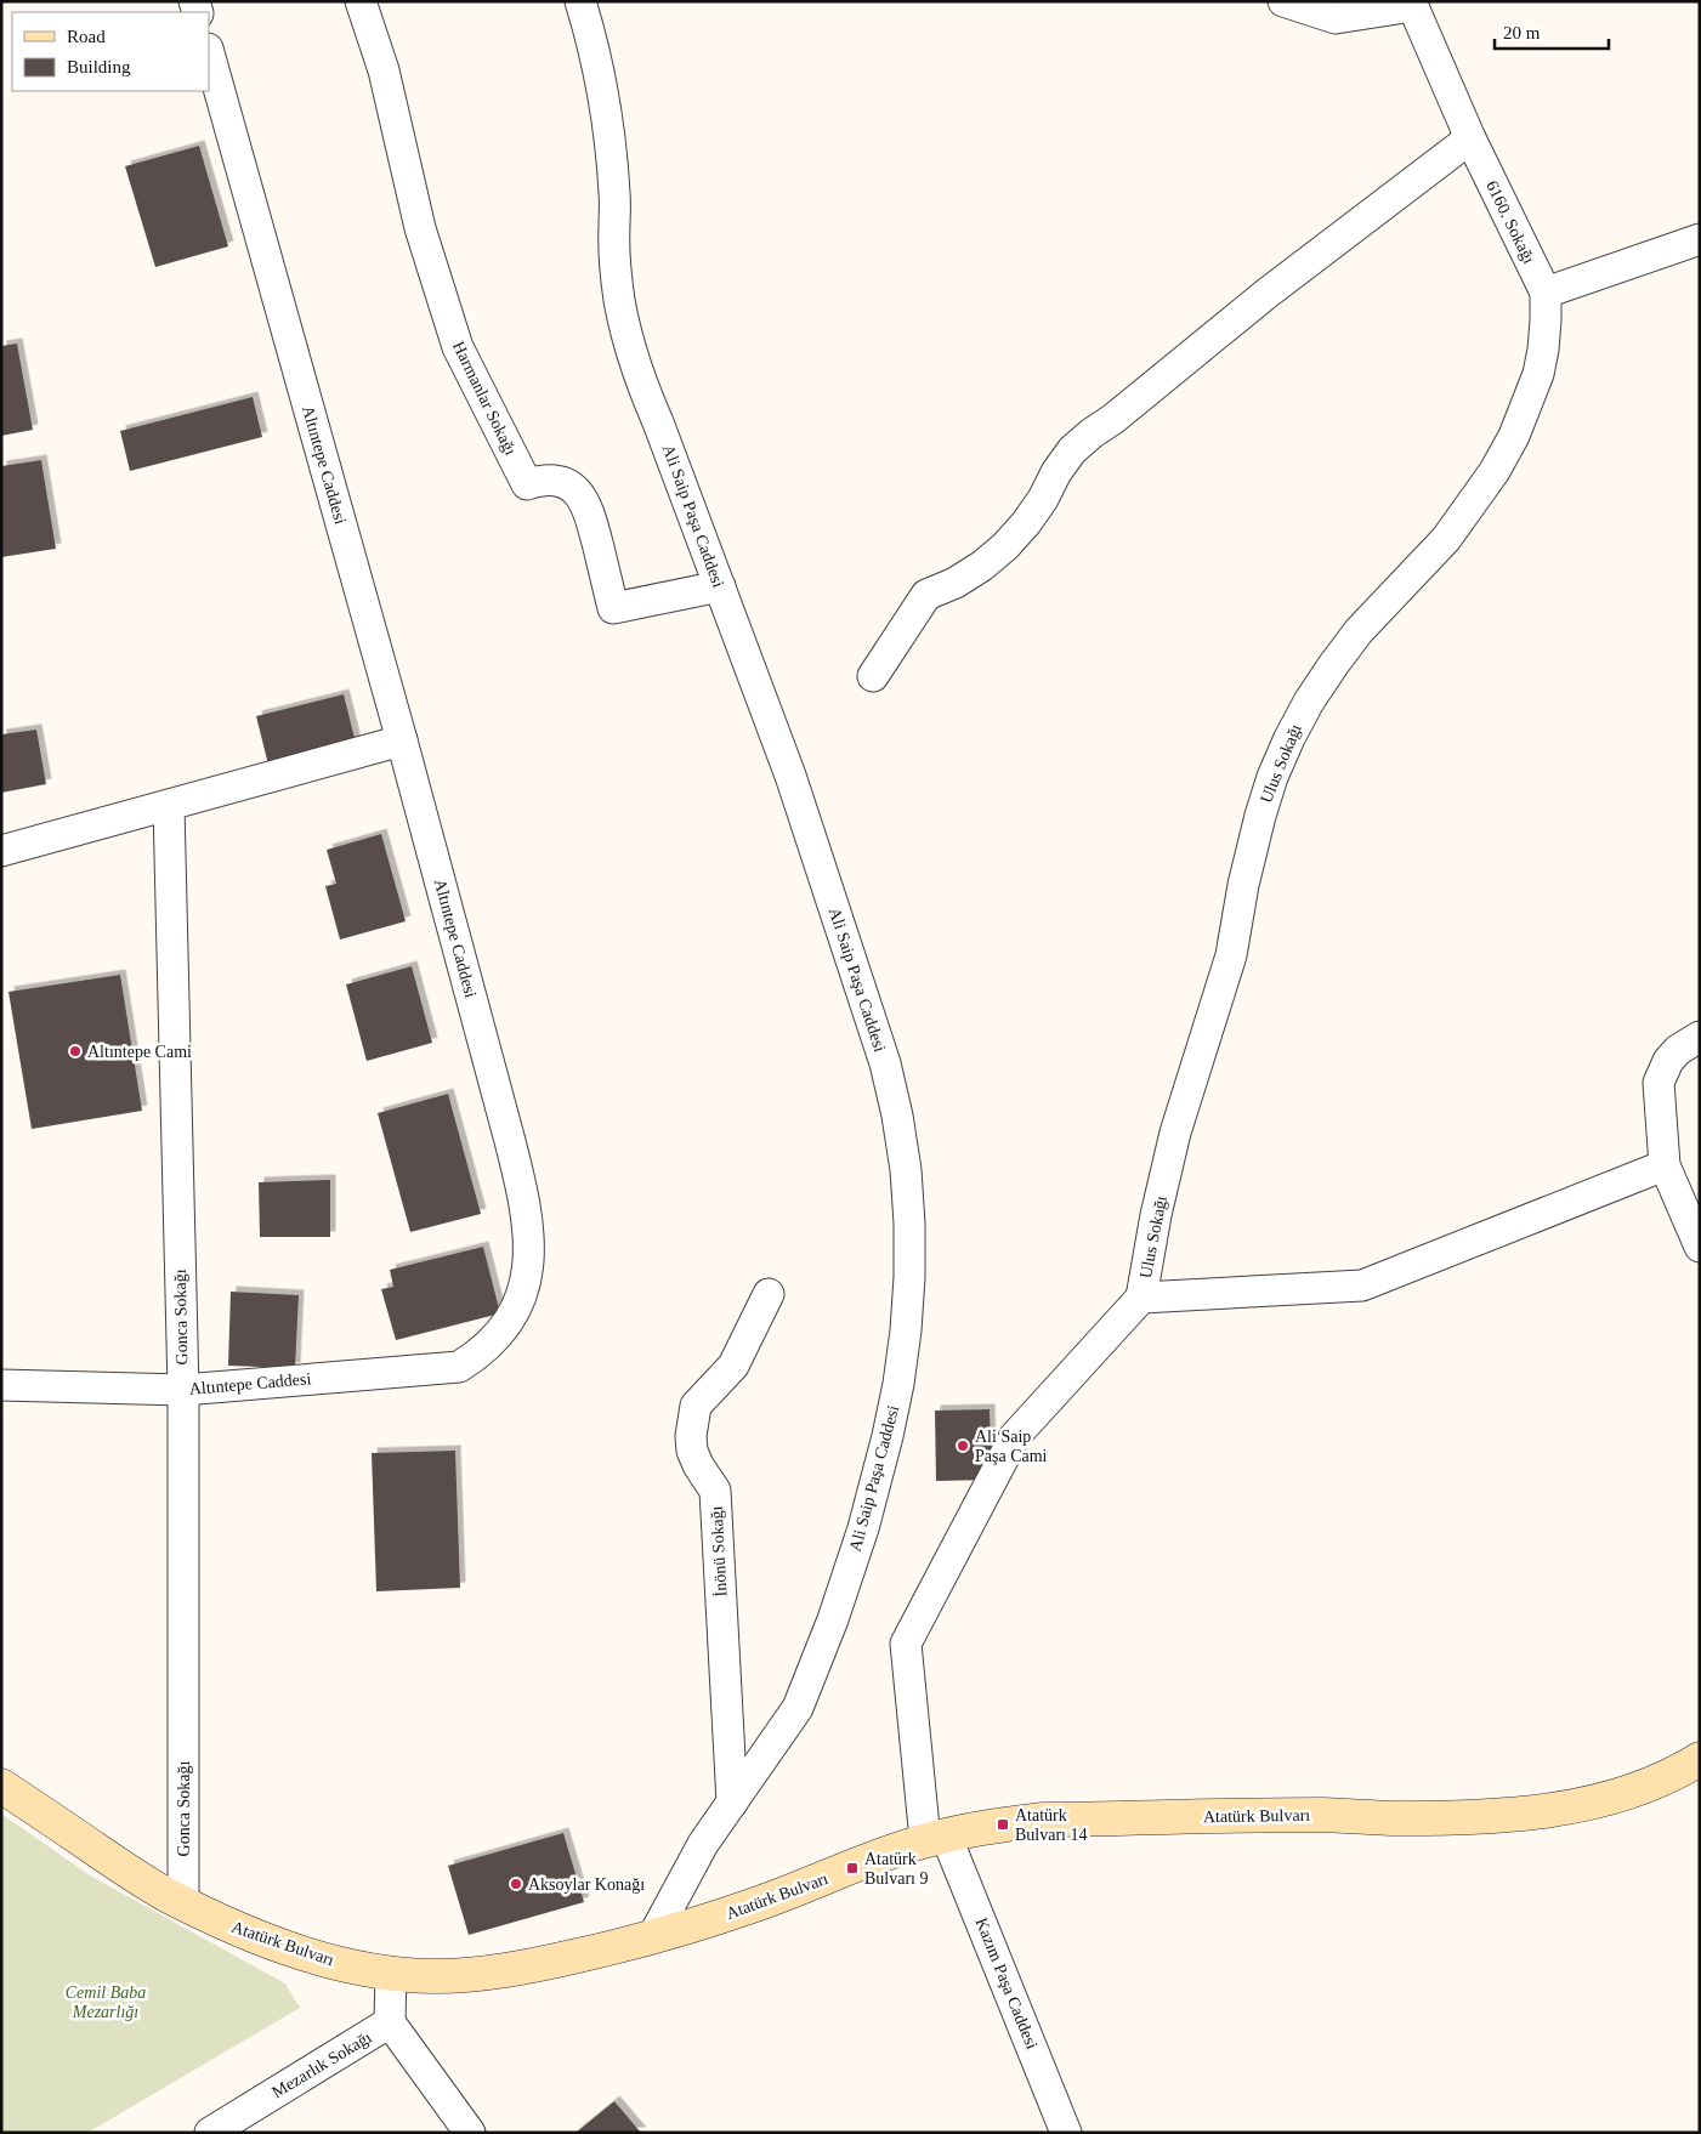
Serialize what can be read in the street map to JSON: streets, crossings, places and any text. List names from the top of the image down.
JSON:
{
  "streets": {
    "main road": ["Atatürk Bulvarı"],
    "street": [
      "6160. Sokağı",
      "Harmanlar Sokağı",
      "Altıntepe Caddesi",
      "Ali Saip Paşa Caddesi",
      "Ulus Sokağı",
      "Gonca Sokağı",
      "İnönü Sokağı",
      "Kazım Paşa Caddesi",
      "Mezarlık Sokağı"
    ]
  },
  "crossings": [
    ["6160. Sokağı", "Ulus Sokağı"],
    ["Harmanlar Sokağı", "Ali Saip Paşa Caddesi"],
    ["Altıntepe Caddesi", "Gonca Sokağı"],
    ["Ali Saip Paşa Caddesi", "İnönü Sokağı"],
    ["Ali Saip Paşa Caddesi", "Atatürk Bulvarı"],
    ["Ulus Sokağı", "Kazım Paşa Caddesi"],
    ["Gonca Sokağı", "Atatürk Bulvarı"],
    ["Atatürk Bulvarı", "Kazım Paşa Caddesi"],
    ["Atatürk Bulvarı", "Mezarlık Sokağı"]
  ],
  "parks": ["Cemil Baba Mezarlığı"],
  "places": {
    "other": ["Altıntepe Cami", "Ali Saip Paşa Cami", "Aksoylar Konağı"],
    "transit": ["Atatürk Bulvarı 14", "Atatürk Bulvarı 9"]
  },
  "legend": ["Road", "Building"],
  "scale_bar": "20 m"
}
